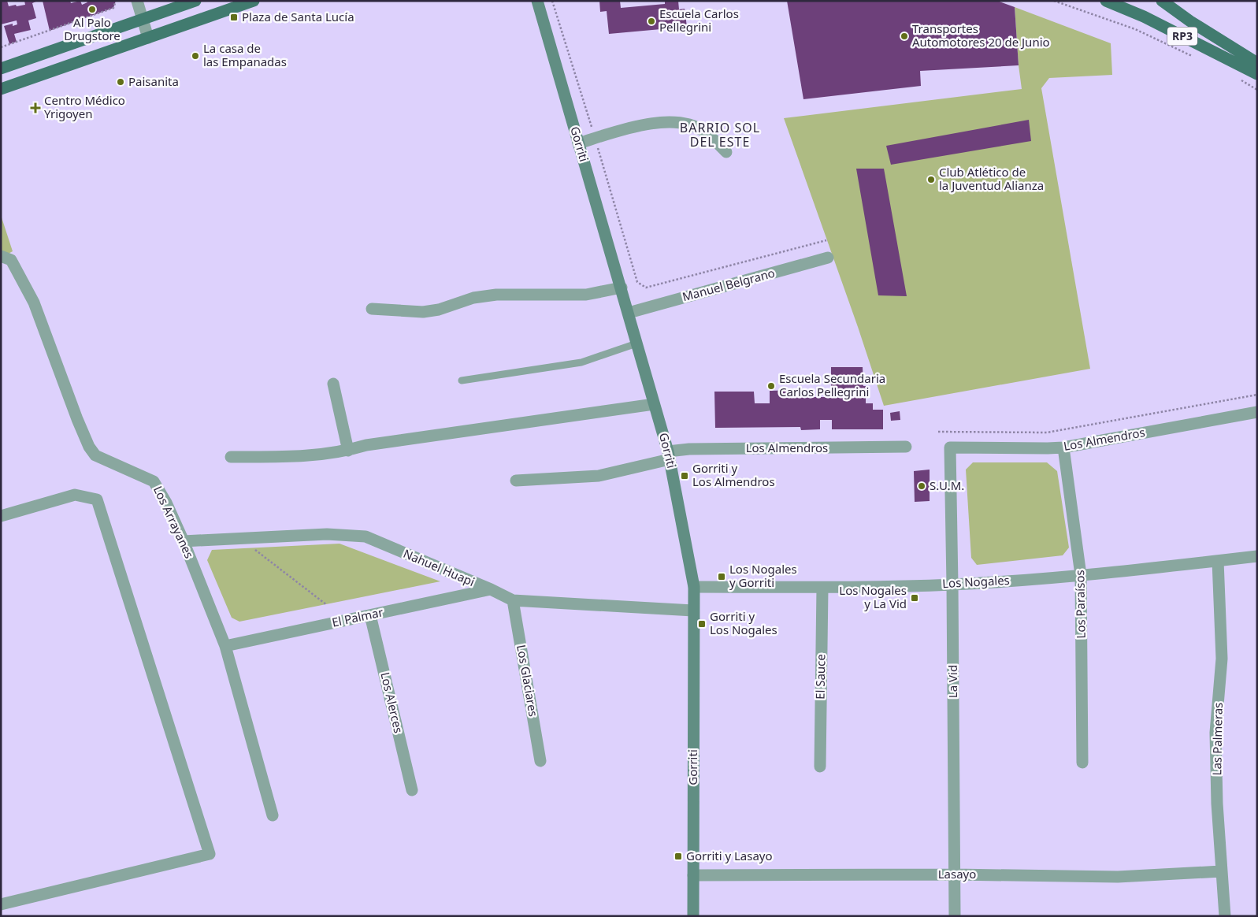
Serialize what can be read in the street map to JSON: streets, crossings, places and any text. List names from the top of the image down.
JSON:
{
  "streets": {
    "main road": ["RP3"],
    "street": [
      "Gorriti",
      "Manuel Belgrano",
      "Los Almendros",
      "Los Arrayanes",
      "Nahuel Huapi",
      "Los Nogales",
      "Los Paraísos",
      "El Palmar",
      "El Sauce",
      "Los Glaciares",
      "La Vid",
      "Los Alerces",
      "Las Palmeras",
      "Lasayo"
    ]
  },
  "crossings": [
    ["Gorriti", "Manuel Belgrano"],
    ["Gorriti", "Los Almendros"],
    ["Gorriti", "Nahuel Huapi"],
    ["Gorriti", "Los Nogales"],
    ["Gorriti", "Lasayo"],
    ["Los Almendros", "Los Paraísos"],
    ["Los Almendros", "La Vid"],
    ["Los Arrayanes", "Nahuel Huapi"],
    ["Los Arrayanes", "El Palmar"],
    ["Nahuel Huapi", "El Palmar"],
    ["Nahuel Huapi", "Los Glaciares"],
    ["Los Nogales", "Los Paraísos"],
    ["Los Nogales", "El Sauce"],
    ["Los Nogales", "La Vid"],
    ["Los Nogales", "Las Palmeras"],
    ["El Palmar", "Los Alerces"],
    ["La Vid", "Lasayo"],
    ["Las Palmeras", "Lasayo"]
  ],
  "districts": ["BARRIO SOL DEL ESTE"],
  "places": {
    "other": [
      "Al Palo Drugstore",
      "Escuela Carlos Pellegrini",
      "Transportes Automotores 20 de Junio",
      "La casa de las Empanadas",
      "Paisanita",
      "Club Atlético de la Juventud Alianza",
      "Escuela Secundaria Carlos Pellegrini",
      "S.U.M."
    ],
    "transit": [
      "Plaza de Santa Lucía",
      "Gorriti y Los Almendros",
      "Los Nogales y Gorriti",
      "Los Nogales y La Vid",
      "Gorriti y Los Nogales",
      "Gorriti y Lasayo"
    ],
    "health": ["Centro Médico Yrigoyen"]
  }
}
